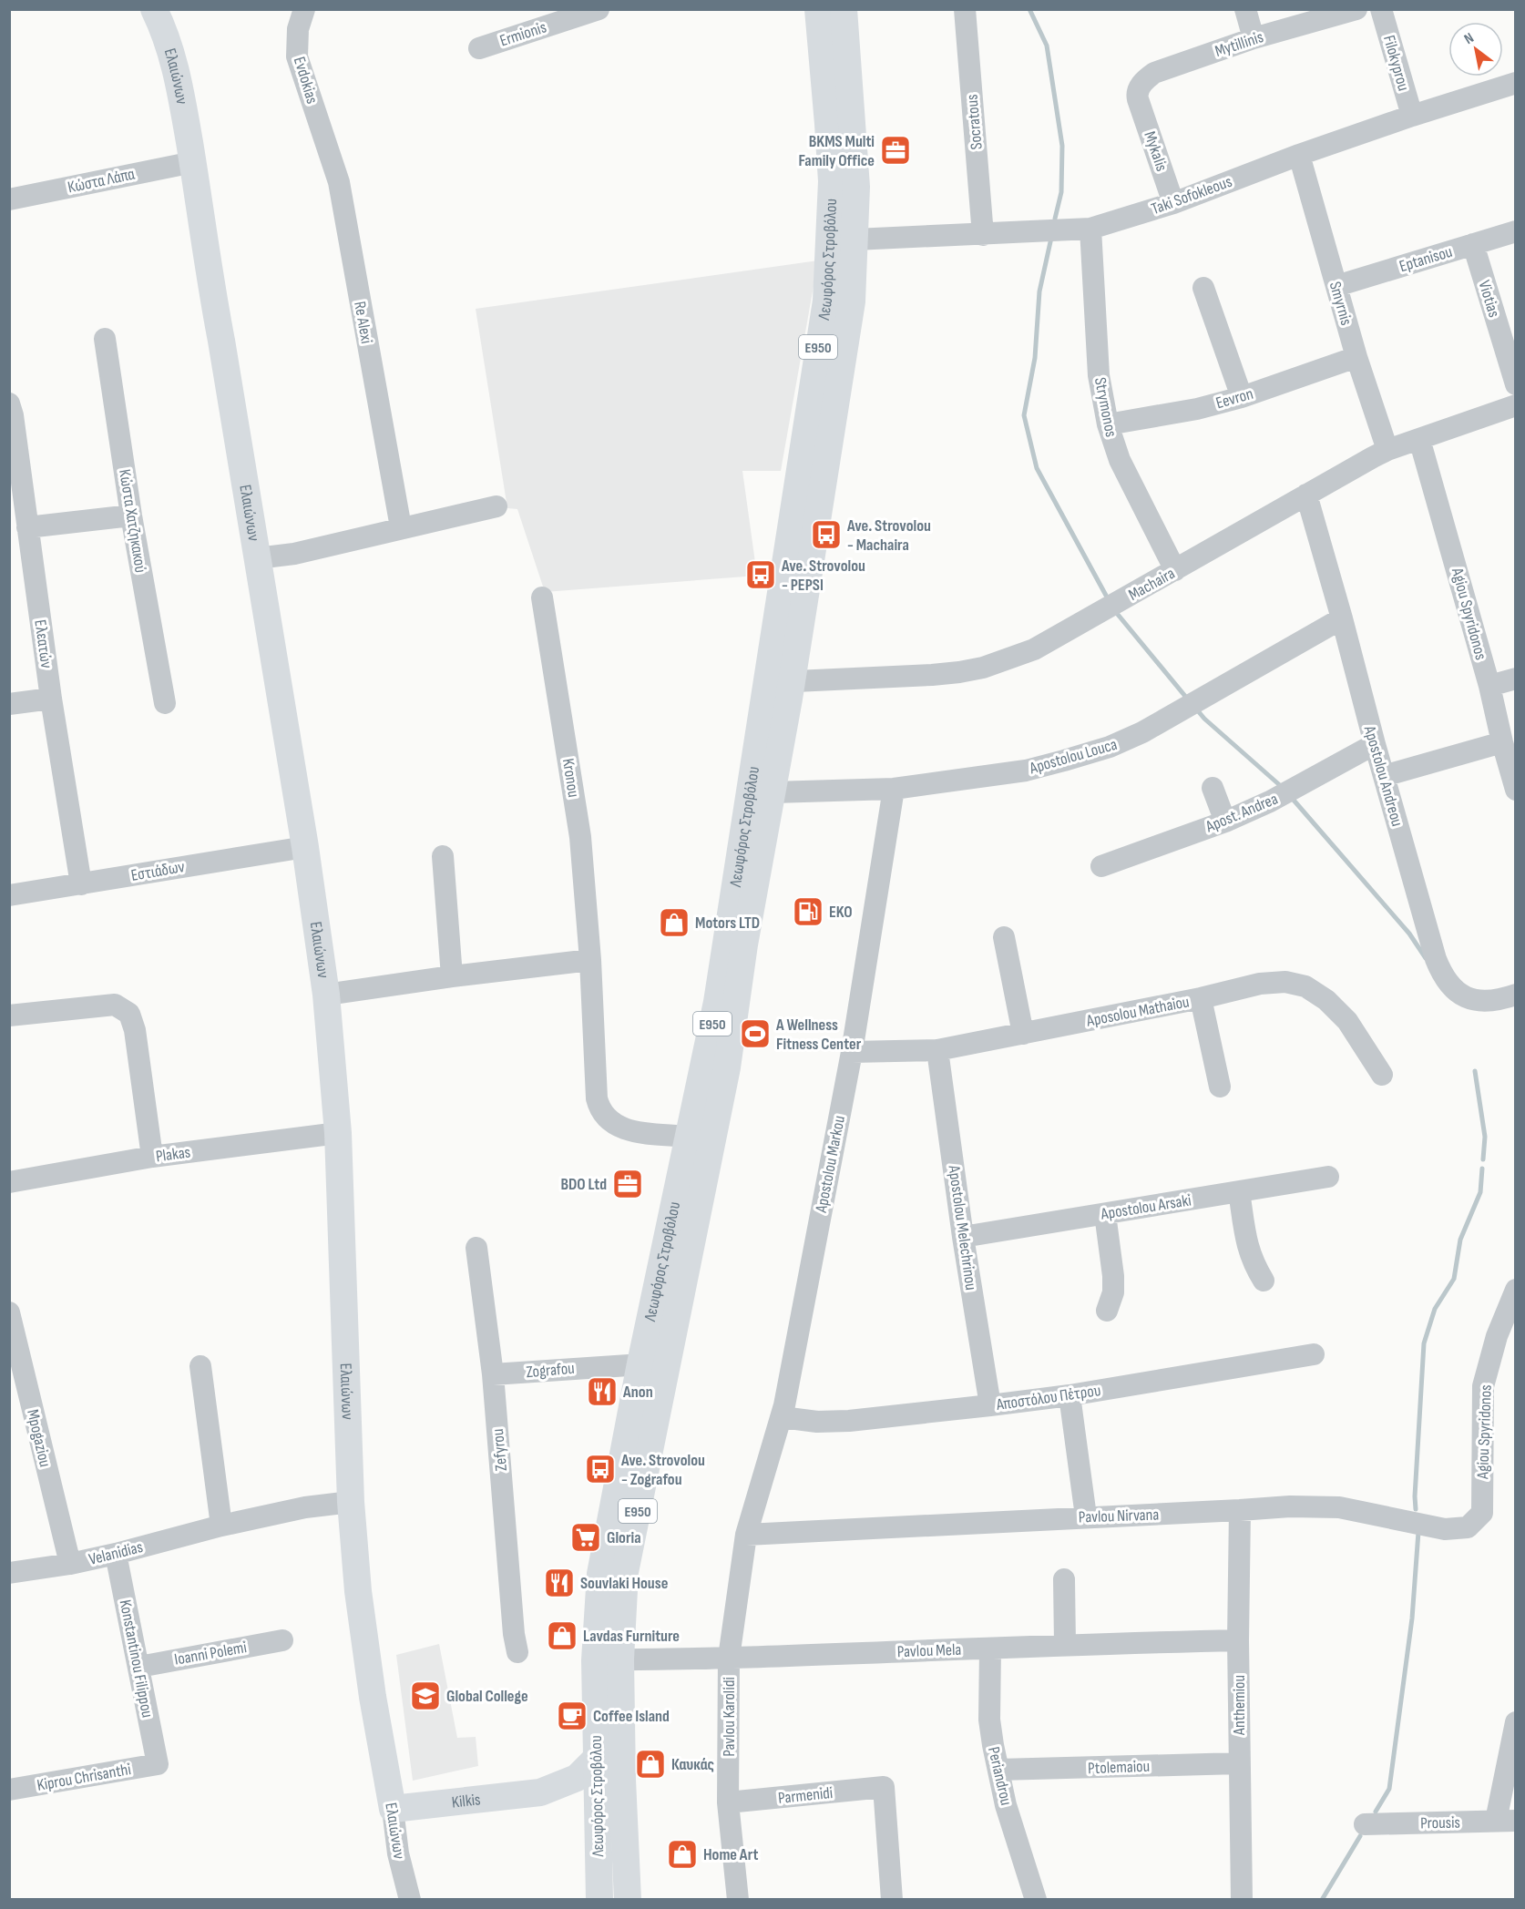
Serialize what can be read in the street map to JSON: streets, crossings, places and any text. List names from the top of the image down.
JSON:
{
  "streets": {
    "main road": [
      "Ελαιώνων",
      "Λεωφόρος Στροβόλου",
      "E950",
      "Kilkis"
    ],
    "street": [
      "Ermionis",
      "Mytillinis",
      "Filokyprou",
      "Evdokias",
      "Socratous",
      "Mykalis",
      "Κώστα Λάπα",
      "Taki Sofokleous",
      "Eptanisou",
      "Viotias",
      "Smyrnis",
      "Re Alexi",
      "Eevron",
      "Strymonos",
      "Κώστα Χατζηκακού",
      "Machaira",
      "Agiou Spyridonos",
      "Ελεατών",
      "Apostolou Louca",
      "Apostolou Andreou",
      "Kronou",
      "Apost. Andrea",
      "Εστιάδων",
      "Aposolou Mathaiou",
      "Plakas",
      "Apostolou Markou",
      "Apostolou Arsaki",
      "Apostolou Melechrinou",
      "Zografou",
      "Αποστόλου Πέτρου",
      "Mpogaziou",
      "Zefyrou",
      "Pavlou Nirvana",
      "Velanidias",
      "Pavlou Mela",
      "Ioanni Polemi",
      "Konstantinou Filippou",
      "Anthemiou",
      "Pavlou Karolidi",
      "Ptolemaiou",
      "Periandrou",
      "Kiprou Chrisanthi",
      "Parmenidi",
      "Prousis"
    ]
  },
  "crossings": [
    ["Mytillinis", "Mykalis"],
    ["Filokyprou", "Taki Sofokleous"],
    ["Ελαιώνων", "Κώστα Λάπα"],
    ["Ελαιώνων", "Εστιάδων"],
    ["Ελαιώνων", "Plakas"],
    ["Ελαιώνων", "Velanidias"],
    ["Ελαιώνων", "Kilkis"],
    ["Evdokias", "Re Alexi"],
    ["Socratous", "Taki Sofokleous"],
    ["Mykalis", "Taki Sofokleous"],
    ["Taki Sofokleous", "Λεωφόρος Στροβόλου"],
    ["Taki Sofokleous", "Smyrnis"],
    ["Taki Sofokleous", "Strymonos"],
    ["Eptanisou", "Viotias"],
    ["Eptanisou", "Smyrnis"],
    ["Λεωφόρος Στροβόλου", "Machaira"],
    ["Λεωφόρος Στροβόλου", "Apostolou Louca"],
    ["Λεωφόρος Στροβόλου", "Kronou"],
    ["Λεωφόρος Στροβόλου", "Zografou"],
    ["Λεωφόρος Στροβόλου", "Pavlou Mela"],
    ["Λεωφόρος Στροβόλου", "Kilkis"],
    ["Smyrnis", "Eevron"],
    ["Smyrnis", "Machaira"],
    ["Eevron", "Strymonos"],
    ["Strymonos", "Machaira"],
    ["Machaira", "Agiou Spyridonos"],
    ["Machaira", "Apostolou Andreou"],
    ["Agiou Spyridonos", "Pavlou Nirvana"],
    ["Ελεατών", "Εστιάδων"],
    ["Apostolou Louca", "Apostolou Andreou"],
    ["Apostolou Louca", "Apostolou Markou"],
    ["Apostolou Andreou", "Apost. Andrea"],
    ["Aposolou Mathaiou", "Apostolou Markou"],
    ["Aposolou Mathaiou", "Apostolou Melechrinou"],
    ["Apostolou Markou", "Αποστόλου Πέτρου"],
    ["Apostolou Markou", "Pavlou Nirvana"],
    ["Apostolou Markou", "Pavlou Karolidi"],
    ["Apostolou Arsaki", "Apostolou Melechrinou"],
    ["Apostolou Melechrinou", "Αποστόλου Πέτρου"],
    ["Zografou", "Zefyrou"],
    ["Mpogaziou", "Velanidias"],
    ["Pavlou Nirvana", "Anthemiou"],
    ["Pavlou Nirvana", "Pavlou Karolidi"],
    ["Velanidias", "Konstantinou Filippou"],
    ["Pavlou Mela", "Anthemiou"],
    ["Pavlou Mela", "Pavlou Karolidi"],
    ["Pavlou Mela", "Periandrou"],
    ["Ioanni Polemi", "Konstantinou Filippou"],
    ["Konstantinou Filippou", "Kiprou Chrisanthi"],
    ["Anthemiou", "Ptolemaiou"],
    ["Pavlou Karolidi", "Parmenidi"],
    ["Ptolemaiou", "Periandrou"]
  ],
  "places": {
    "office": ["BKMS Multi Family Office", "BDO Ltd"],
    "bus stop": ["Ave. Strovolou - Machaira", "Ave. Strovolou - PEPSI", "Ave. Strovolou - Zografou"],
    "fuel station": ["EKO"],
    "shop": [
      "Motors LTD",
      "Lavdas Furniture",
      "Καυκάς",
      "Home Art"
    ],
    "sports": ["A Wellness Fitness Center"],
    "restaurant": ["Anon", "Souvlaki House"],
    "supermarket": ["Gloria"],
    "school or university": ["Global College"],
    "cafe": ["Coffee Island"]
  },
  "north": "top left"
}
